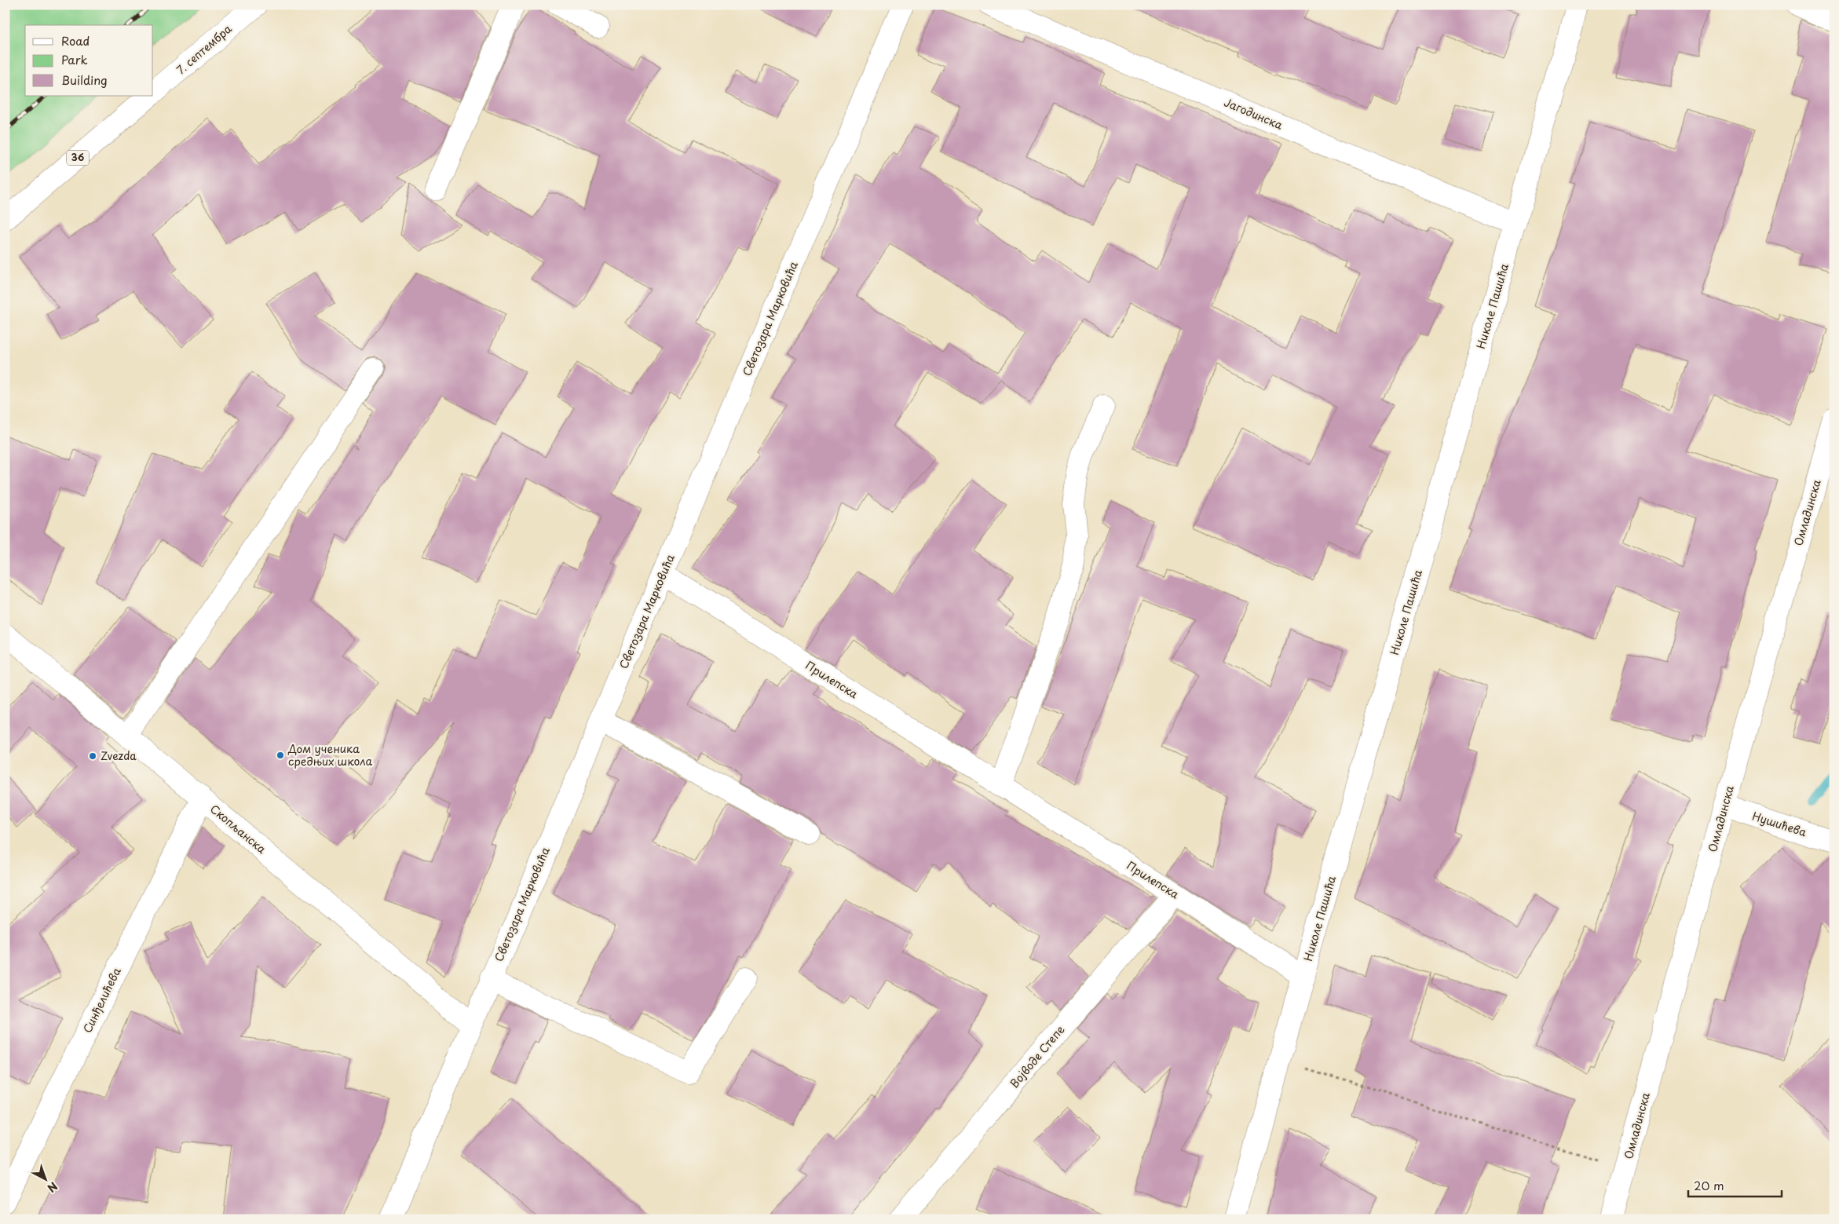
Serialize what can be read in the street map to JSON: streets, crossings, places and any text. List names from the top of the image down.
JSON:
{
  "streets": {
    "street": [
      "7. септембра",
      "Јагодинска",
      "36",
      "Николе Пашића",
      "Светозара Марковића",
      "Омладинска",
      "Прилепска",
      "Нушићева",
      "Скопљанска",
      "Синђелићева",
      "Војводе Степе"
    ]
  },
  "crossings": [
    ["Јагодинска", "Николе Пашића"],
    ["Николе Пашића", "Прилепска"],
    ["Светозара Марковића", "Прилепска"],
    ["Светозара Марковића", "Скопљанска"],
    ["Омладинска", "Нушићева"],
    ["Прилепска", "Војводе Степе"],
    ["Скопљанска", "Синђелићева"]
  ],
  "places": ["Дом ученика средњих школа", "Zvezda"],
  "legend": ["Road", "Park", "Building"],
  "scale_bar": "20 m",
  "north": "bottom right"
}
